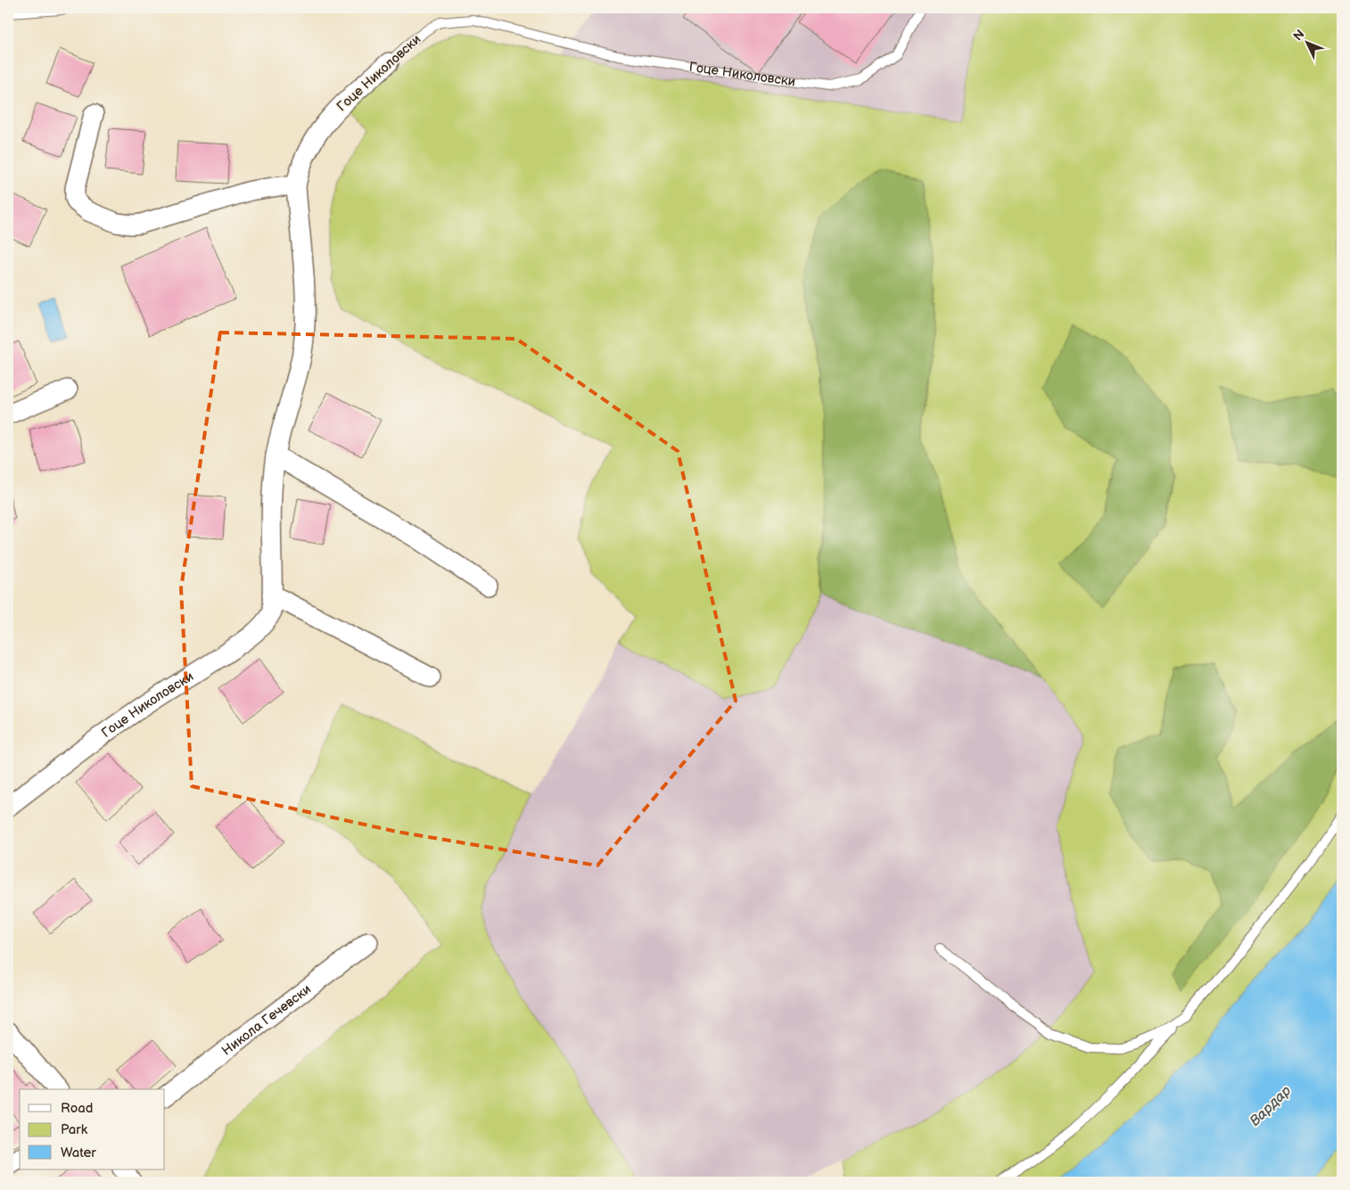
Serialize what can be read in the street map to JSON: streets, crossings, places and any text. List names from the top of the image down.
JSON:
{
  "streets": {
    "street": ["Гоце Николовски", "Никола Гечевски"]
  },
  "water": ["Вардар"],
  "legend": ["Road", "Park", "Water"],
  "north": "top left"
}
